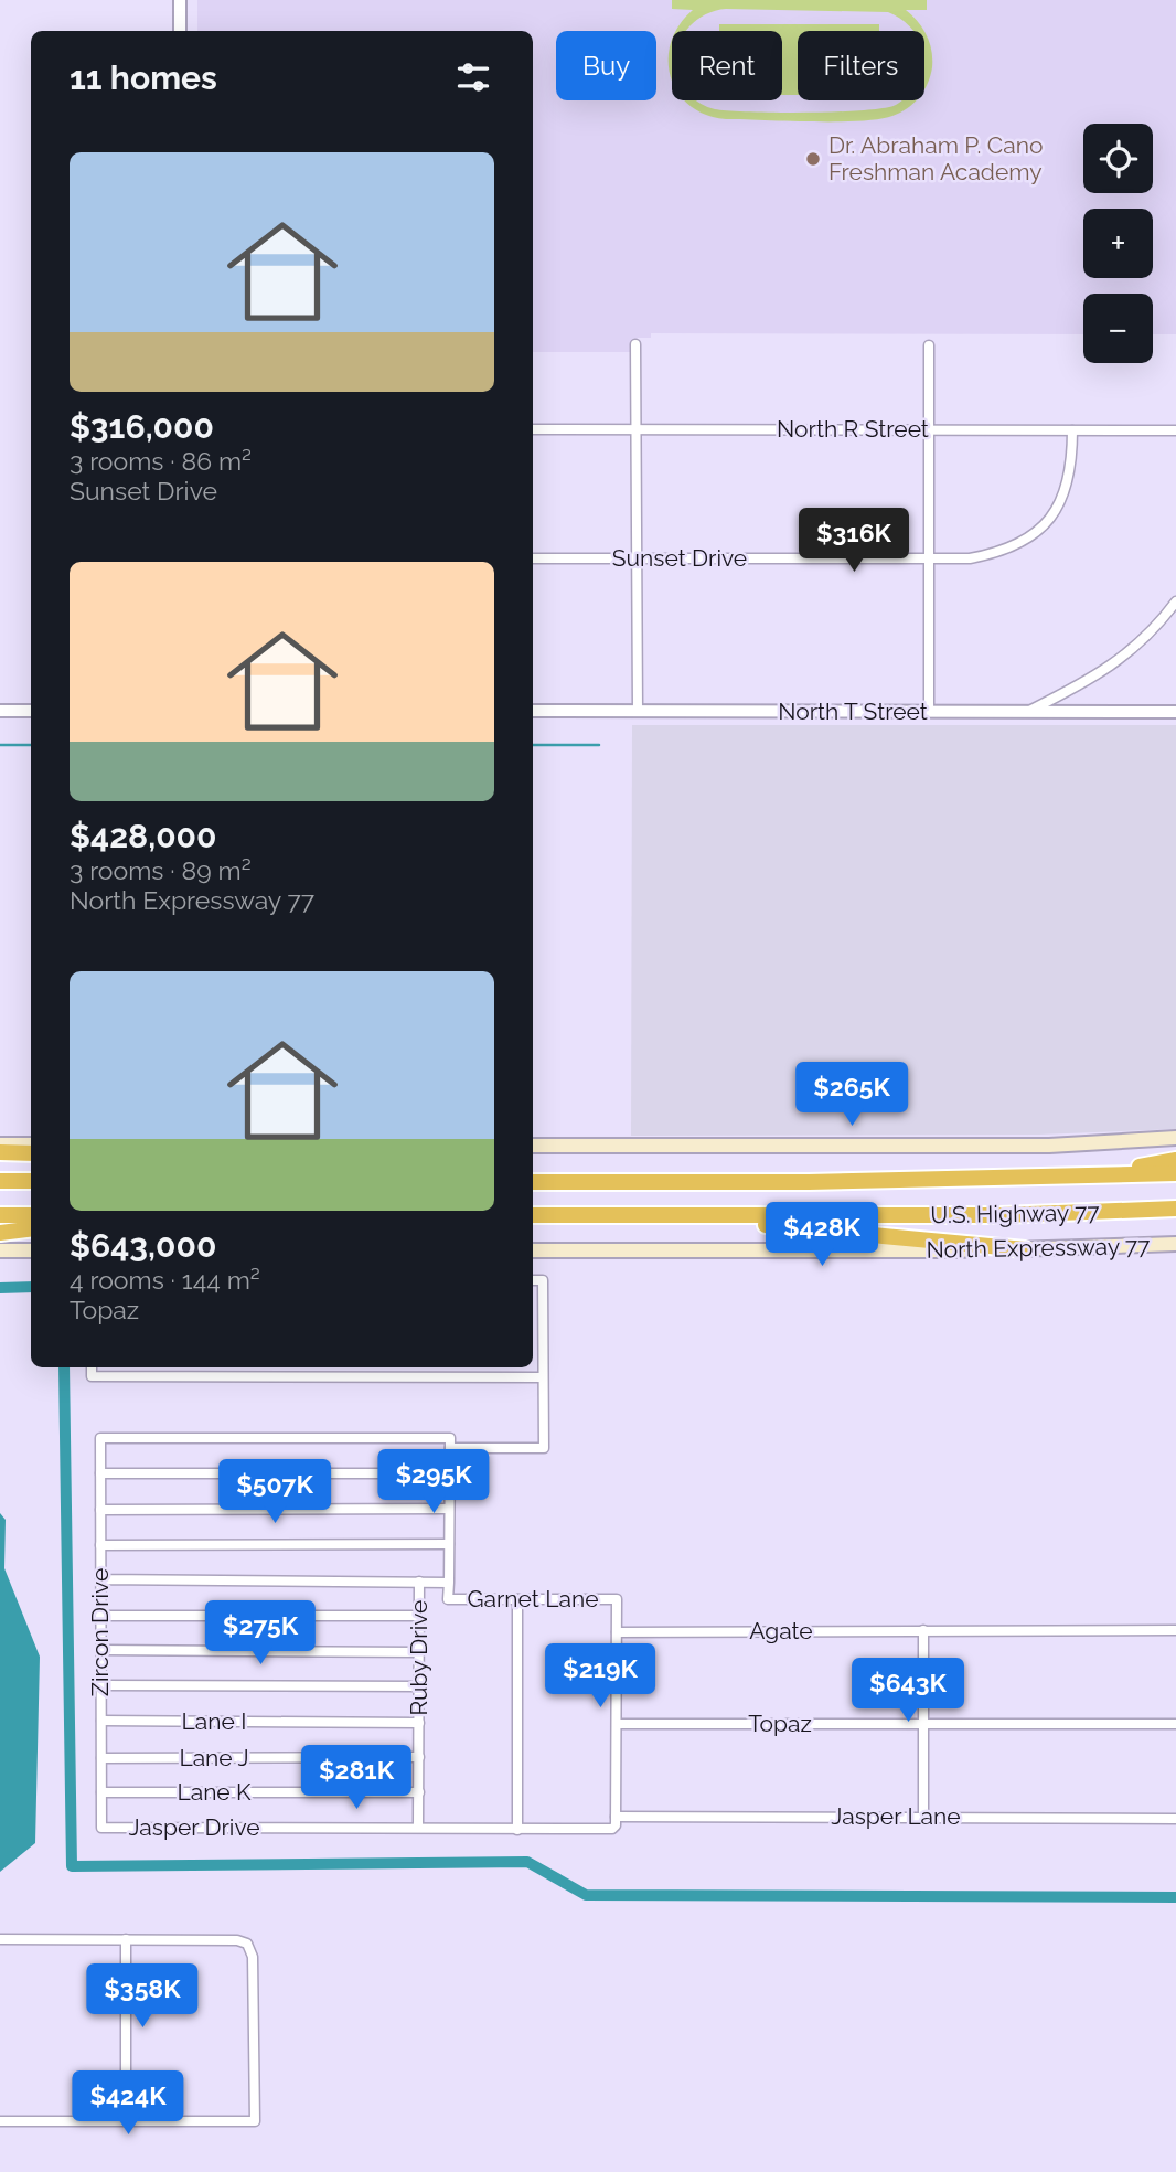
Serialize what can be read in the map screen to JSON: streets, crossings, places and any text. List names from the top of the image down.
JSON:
{
  "streets": {
    "highway": ["U.S. Highway 77"],
    "main road": ["North Expressway 77"],
    "street": [
      "North R Street",
      "Sunset Drive",
      "North T Street",
      "Garnet Lane",
      "Agate",
      "Zircon Drive",
      "Ruby Drive",
      "Lane I",
      "Topaz",
      "Lane J",
      "Lane K",
      "Jasper Lane",
      "Jasper Drive"
    ]
  },
  "crossings": [
    ["North R Street", "Sunset Drive"],
    ["Garnet Lane", "Agate"],
    ["Garnet Lane", "Zircon Drive"],
    ["Garnet Lane", "Ruby Drive"],
    ["Zircon Drive", "Ruby Drive"],
    ["Zircon Drive", "Lane I"],
    ["Zircon Drive", "Lane J"],
    ["Zircon Drive", "Lane K"],
    ["Zircon Drive", "Jasper Drive"],
    ["Ruby Drive", "Lane I"],
    ["Ruby Drive", "Lane J"],
    ["Ruby Drive", "Lane K"],
    ["Ruby Drive", "Jasper Drive"],
    ["Jasper Lane", "Jasper Drive"]
  ],
  "places": ["Dr. Abraham P. Cano Freshman Academy"],
  "page": {
    "chip": ["Buy", "Rent", "Filters"],
    "heading": "11 homes",
    "map_buttons": ["+", "−"],
    "list": [
      {
        "name": "$316,000",
        "note": "3 rooms · 86 m² · Sunset Drive"
      },
      {
        "name": "$428,000",
        "note": "3 rooms · 89 m² · North Expressway 77"
      },
      {
        "name": "$643,000",
        "note": "4 rooms · 144 m² · Topaz"
      }
    ],
    "price": [
      "$316K",
      "$265K",
      "$428K",
      "$295K",
      "$507K",
      "$275K",
      "$219K",
      "$643K",
      "$281K",
      "$358K",
      "$424K"
    ]
  }
}
